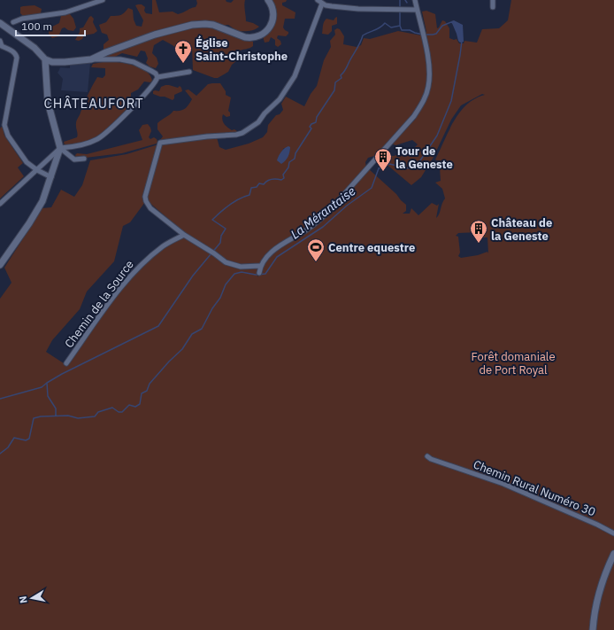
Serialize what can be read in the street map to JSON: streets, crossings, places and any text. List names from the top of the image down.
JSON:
{
  "streets": {
    "street": ["Chemin de la Source", "Chemin Rural Numéro 30"]
  },
  "districts": ["CHÂTEAUFORT"],
  "water": ["La Mérantaise"],
  "parks": ["Forêt domaniale de Port Royal"],
  "places": {
    "church": ["Église Saint-Christophe"],
    "building": ["Tour de la Geneste", "Château de la Geneste"],
    "sports": ["Centre equestre"]
  },
  "scale_bar": "100 m",
  "north": "left"
}
